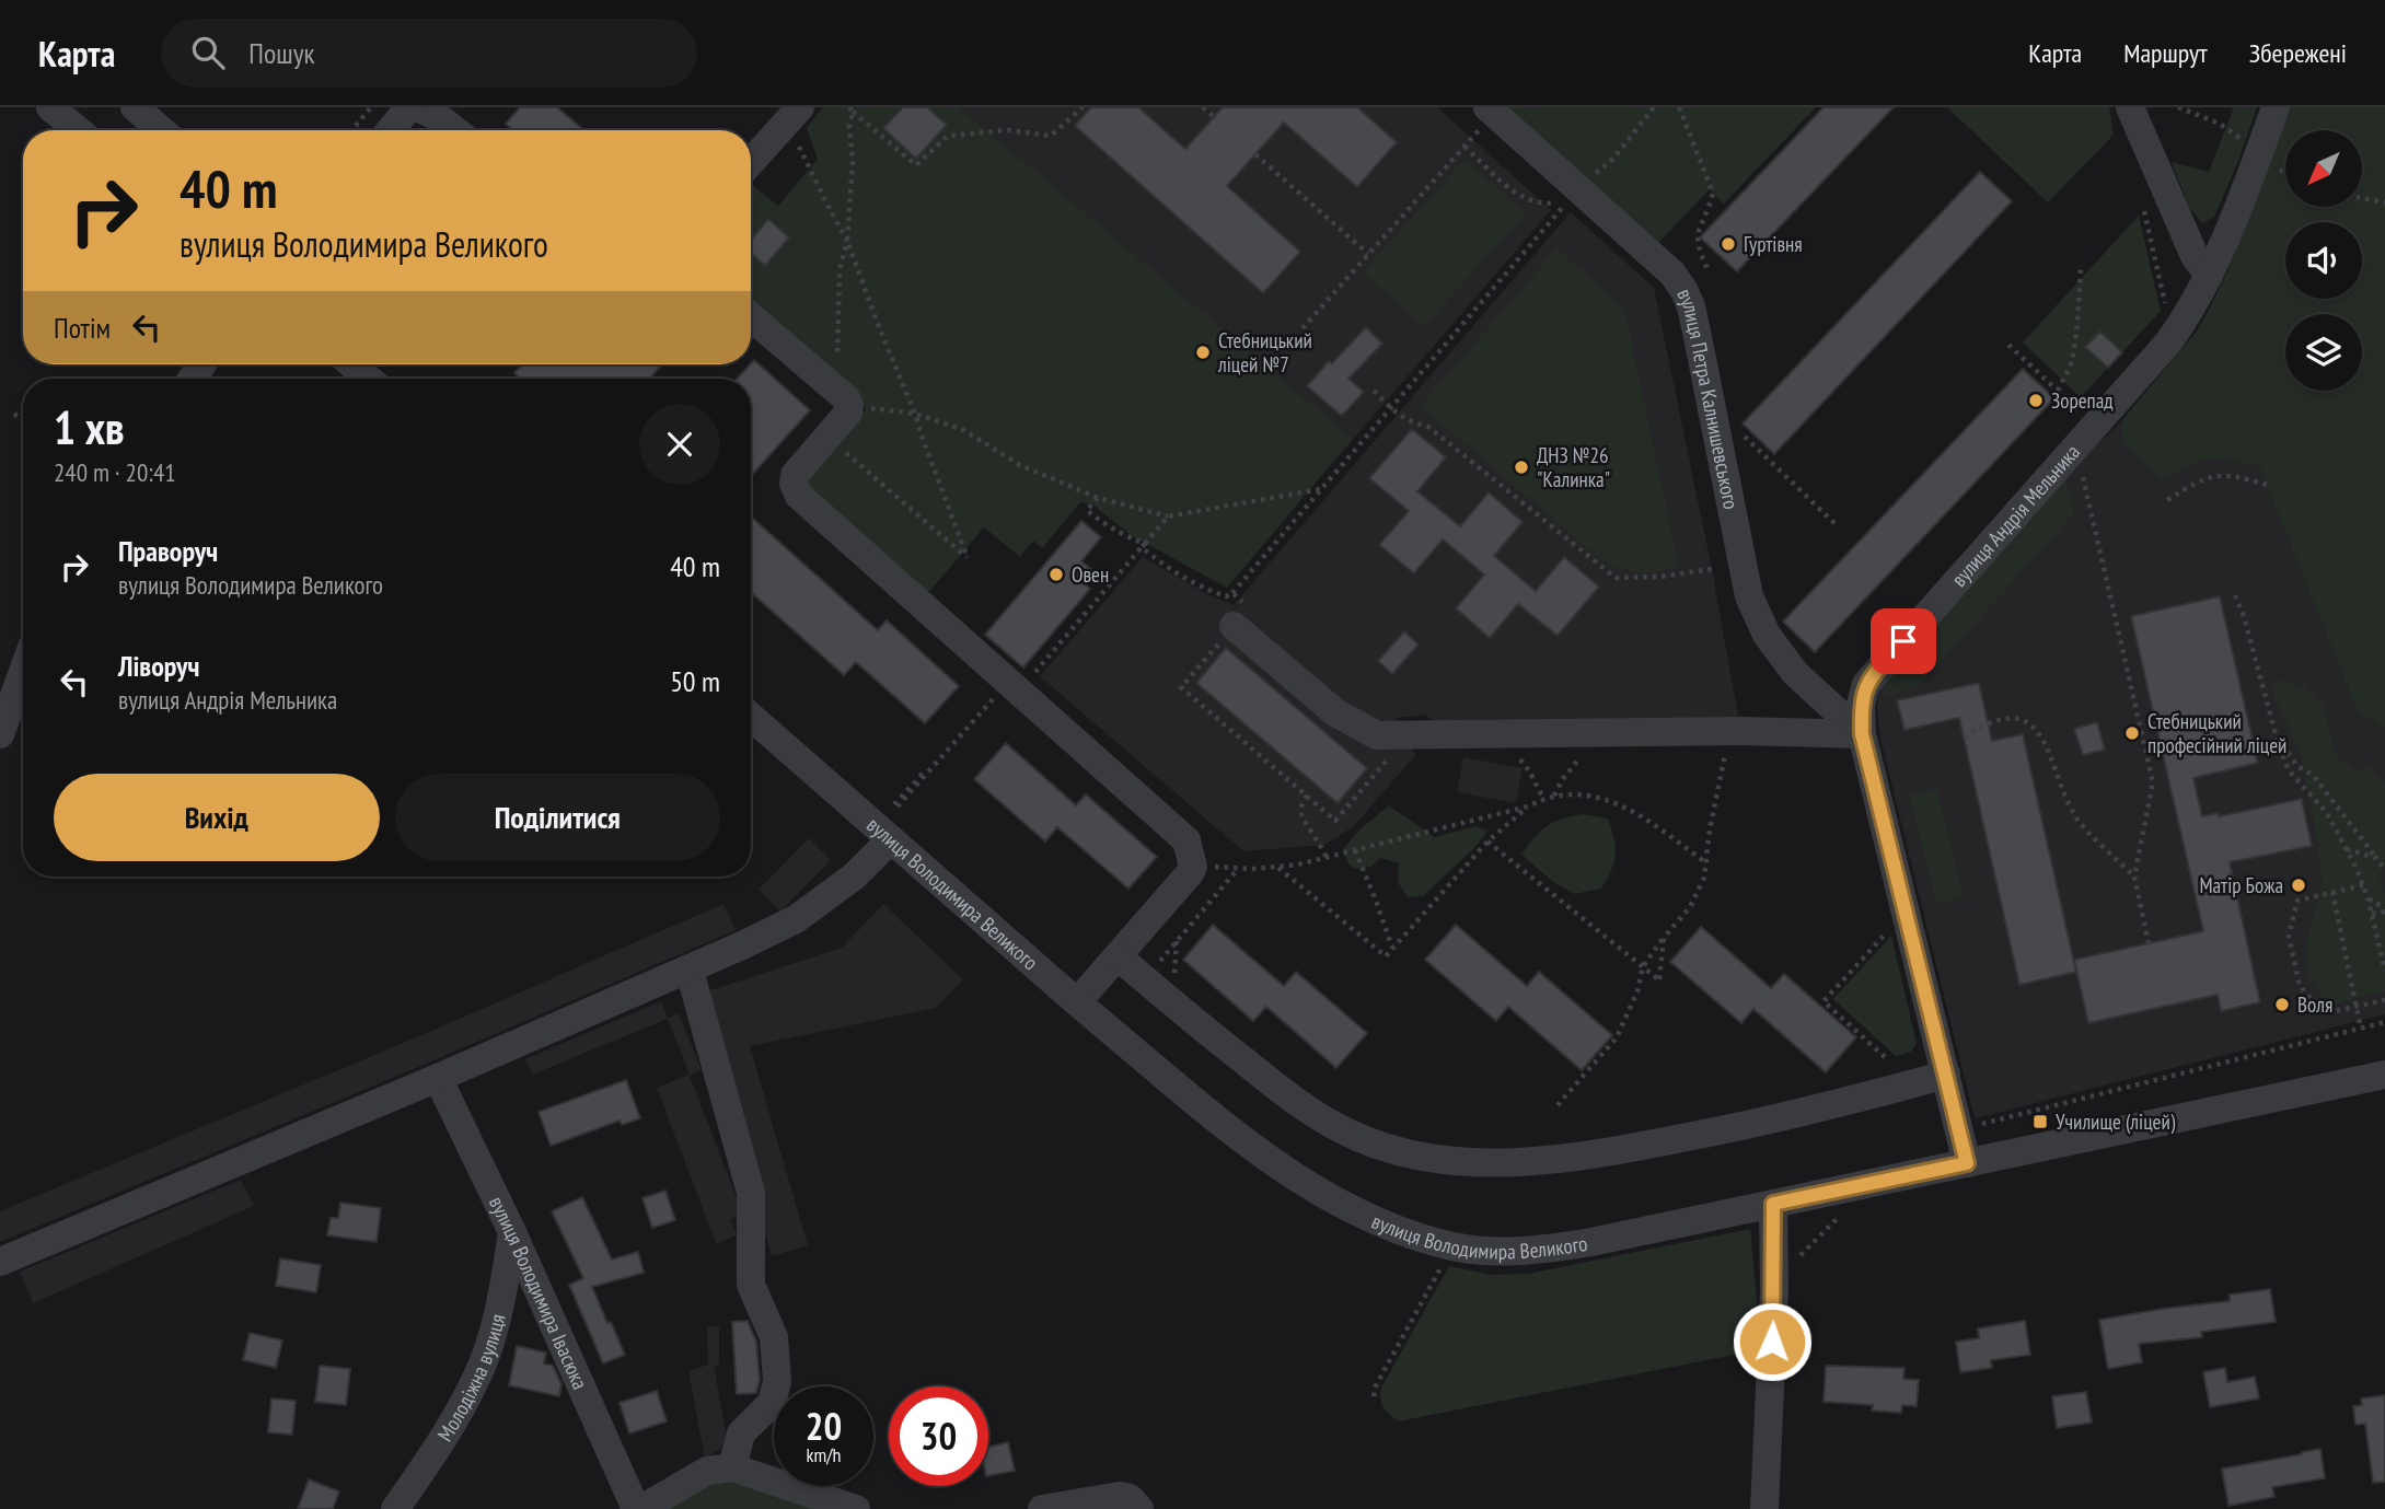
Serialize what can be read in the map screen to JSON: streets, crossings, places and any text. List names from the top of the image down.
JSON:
{
  "streets": {
    "street": [
      "вулиця Петра Калнишевського",
      "вулиця Андрія Мельника",
      "вулиця Володимира Великого",
      "вулиця Володимира Івасюка",
      "Молодіжна вулиця"
    ]
  },
  "crossings": [
    ["вулиця Петра Калнишевського", "вулиця Андрія Мельника"],
    ["вулиця Андрія Мельника", "вулиця Володимира Великого"],
    ["вулиця Володимира Івасюка", "Молодіжна вулиця"]
  ],
  "places": {
    "other": [
      "Гуртівня",
      "Стебницький ліцей №7",
      "Зорепад",
      "ДНЗ №26 \"Калинка\"",
      "Овен",
      "Стебницький професійний ліцей",
      "Матір Божа",
      "Воля"
    ],
    "transit": ["Училище (ліцей)"]
  },
  "north": "bottom left",
  "page": {
    "header": "Карта",
    "search": "Пошук",
    "nav": ["Карта", "Маршрут", "Збережені"],
    "turn": ["40 m", "вулиця Володимира Великого"],
    "then": "Потім",
    "heading": ["1 хв", "240 m · 20:41"],
    "list": [
      {
        "name": "Праворуч",
        "note": "вулиця Володимира Великого",
        "value": "40 m"
      },
      {
        "name": "Ліворуч",
        "note": "вулиця Андрія Мельника",
        "value": "50 m"
      }
    ],
    "buttons": ["Вихід", "Поділитися"],
    "speed": "20 km/h",
    "limit": "30"
  }
}
